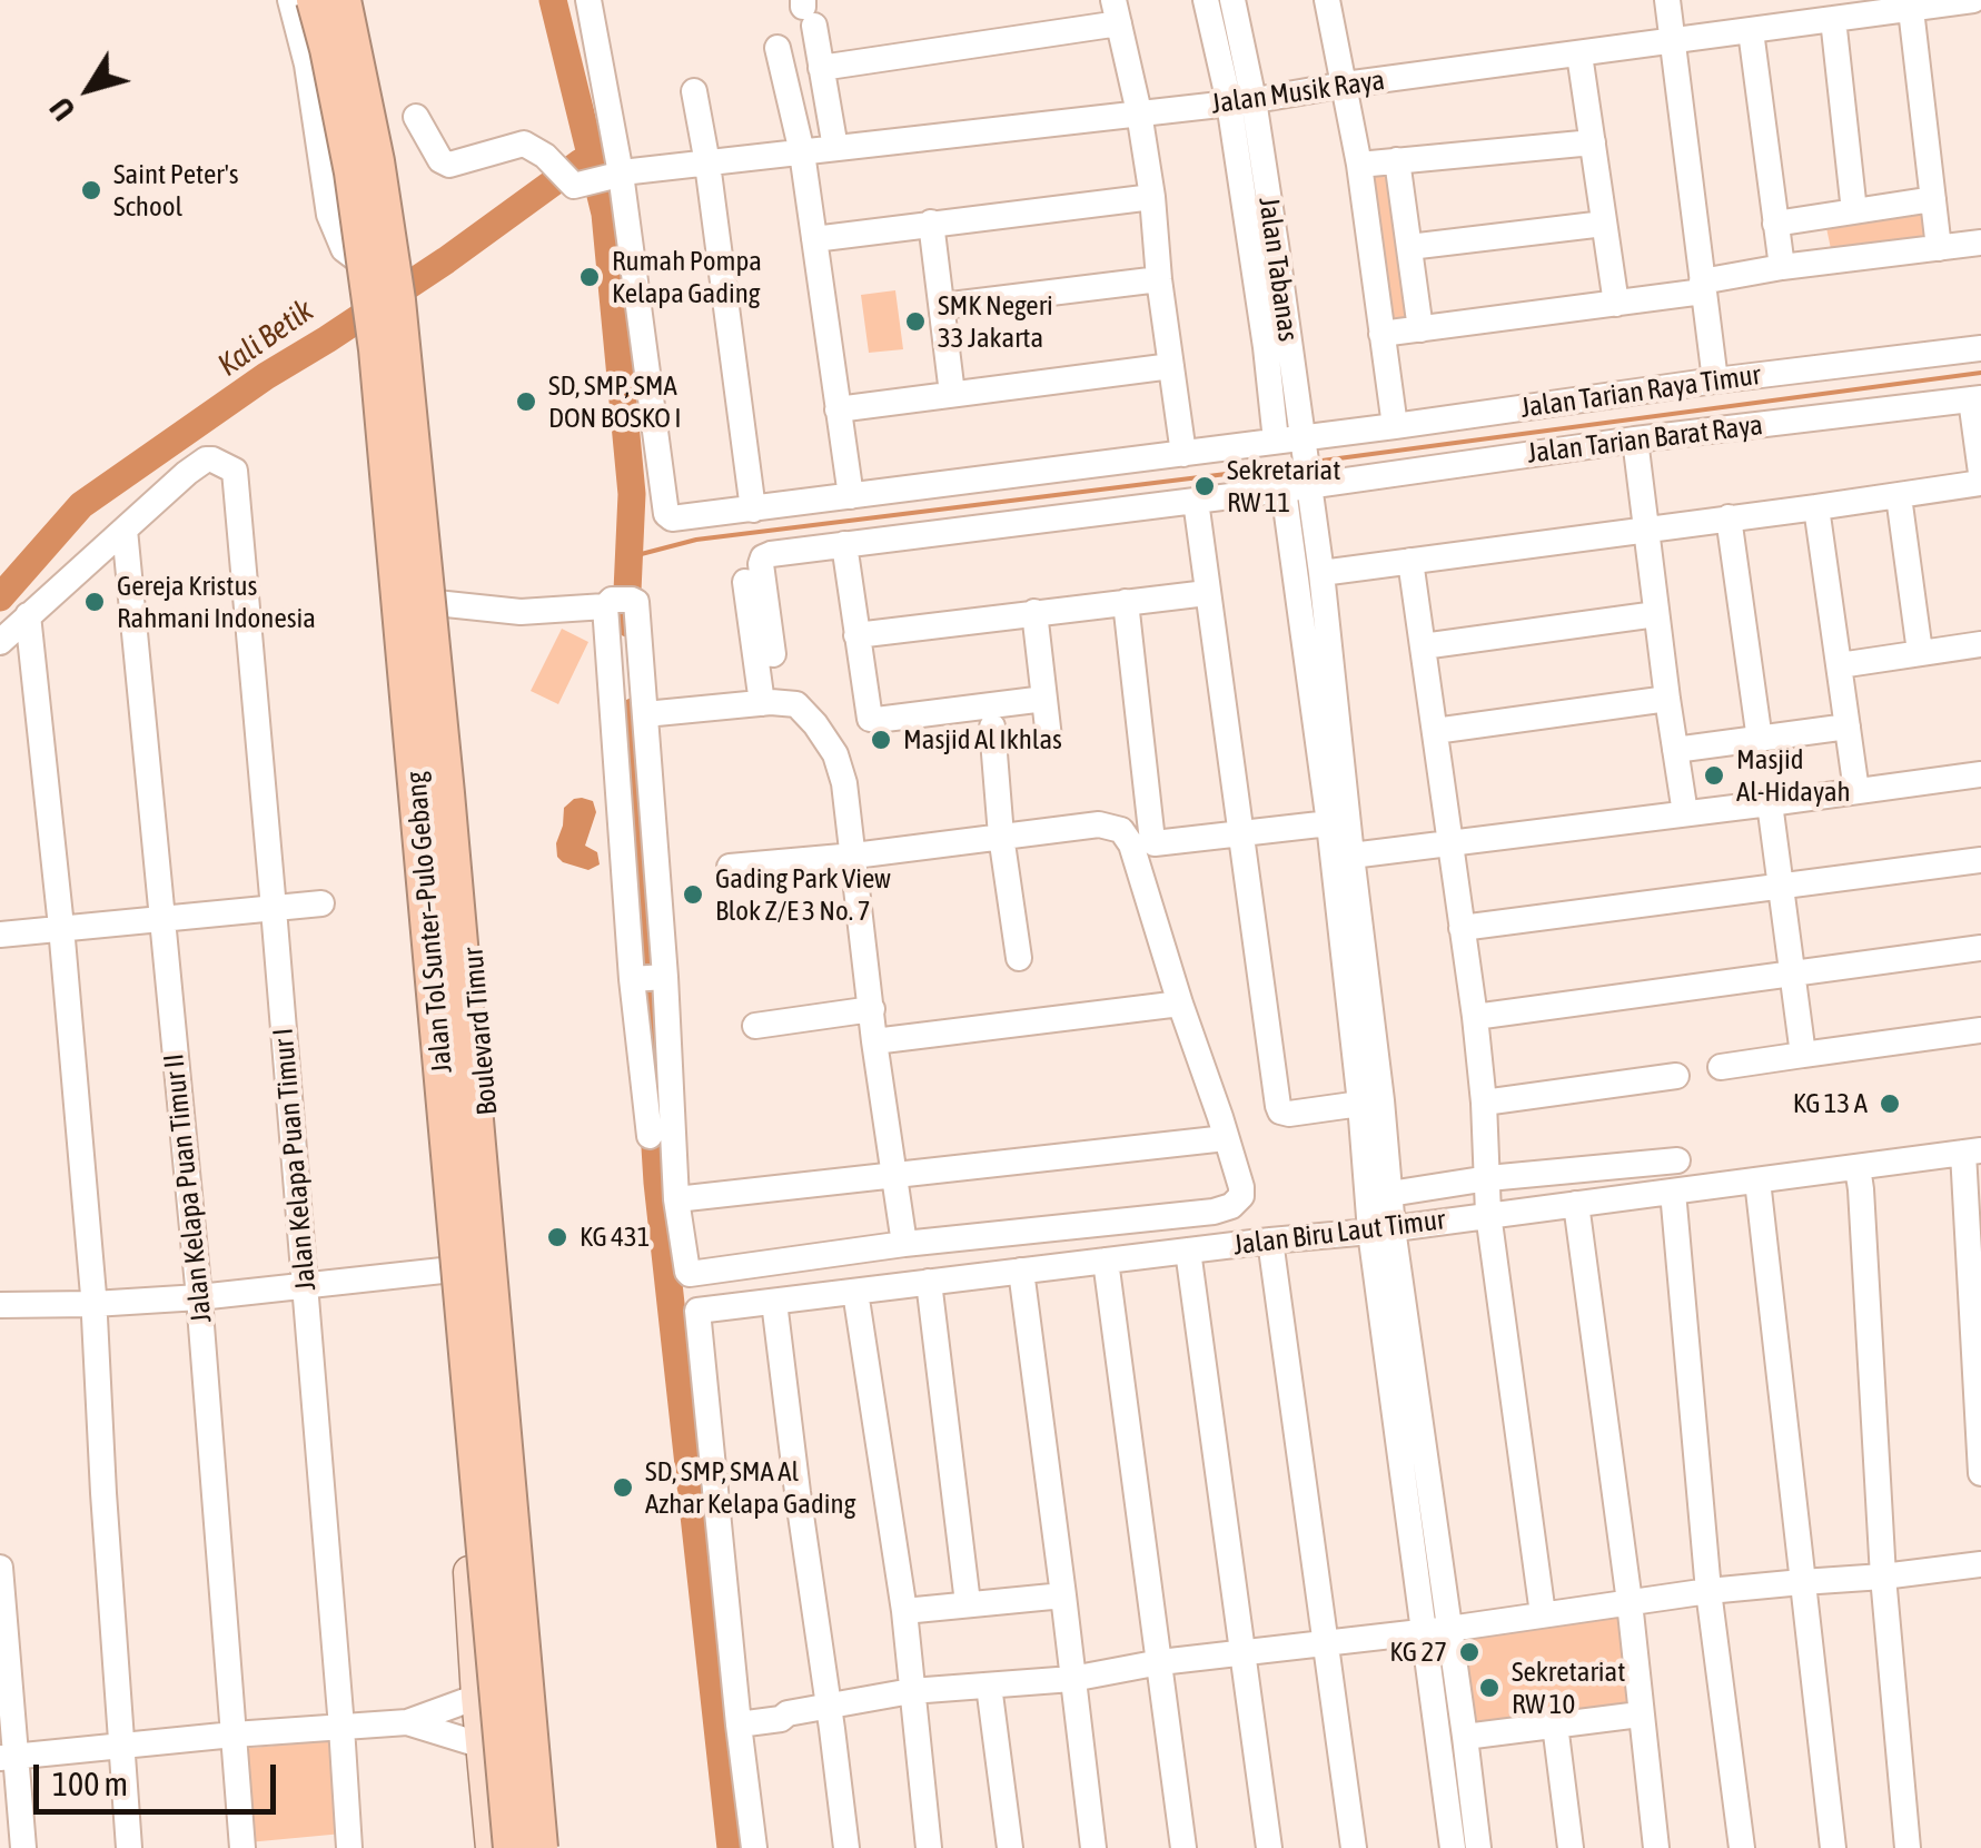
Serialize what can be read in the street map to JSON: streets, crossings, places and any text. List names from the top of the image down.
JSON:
{
  "streets": {
    "highway": ["Jalan Tol Sunter–Pulo Gebang"],
    "main road": ["Boulevard Timur"],
    "street": [
      "Jalan Musik Raya",
      "Jalan Tabanas",
      "Jalan Tarian Raya Timur",
      "Jalan Tarian Barat Raya",
      "Jalan Kelapa Puan Timur I",
      "Jalan Kelapa Puan Timur II",
      "Jalan Biru Laut Timur"
    ]
  },
  "crossings": [
    ["Jalan Musik Raya", "Jalan Tabanas"],
    ["Jalan Musik Raya", "Jalan Tarian Raya Timur"],
    ["Jalan Tabanas", "Jalan Tarian Raya Timur"],
    ["Jalan Tabanas", "Jalan Tarian Barat Raya"],
    ["Jalan Tol Sunter–Pulo Gebang", "Boulevard Timur"],
    ["Jalan Kelapa Puan Timur I", "Jalan Kelapa Puan Timur II"]
  ],
  "water": ["Kali Betik"],
  "places": [
    "Saint Peter's School",
    "Rumah Pompa Kelapa Gading",
    "SMK Negeri 33 Jakarta",
    "SD, SMP, SMA DON BOSKO I",
    "Sekretariat RW 11",
    "Gereja Kristus Rahmani Indonesia",
    "Masjid Al Ikhlas",
    "Masjid Al-Hidayah",
    "Gading Park View Blok Z/E 3 No. 7",
    "KG 13 A",
    "KG 431",
    "SD, SMP, SMA Al Azhar Kelapa Gading",
    "KG 27",
    "Sekretariat RW 10"
  ],
  "scale_bar": "100 m",
  "north": "bottom left"
}
